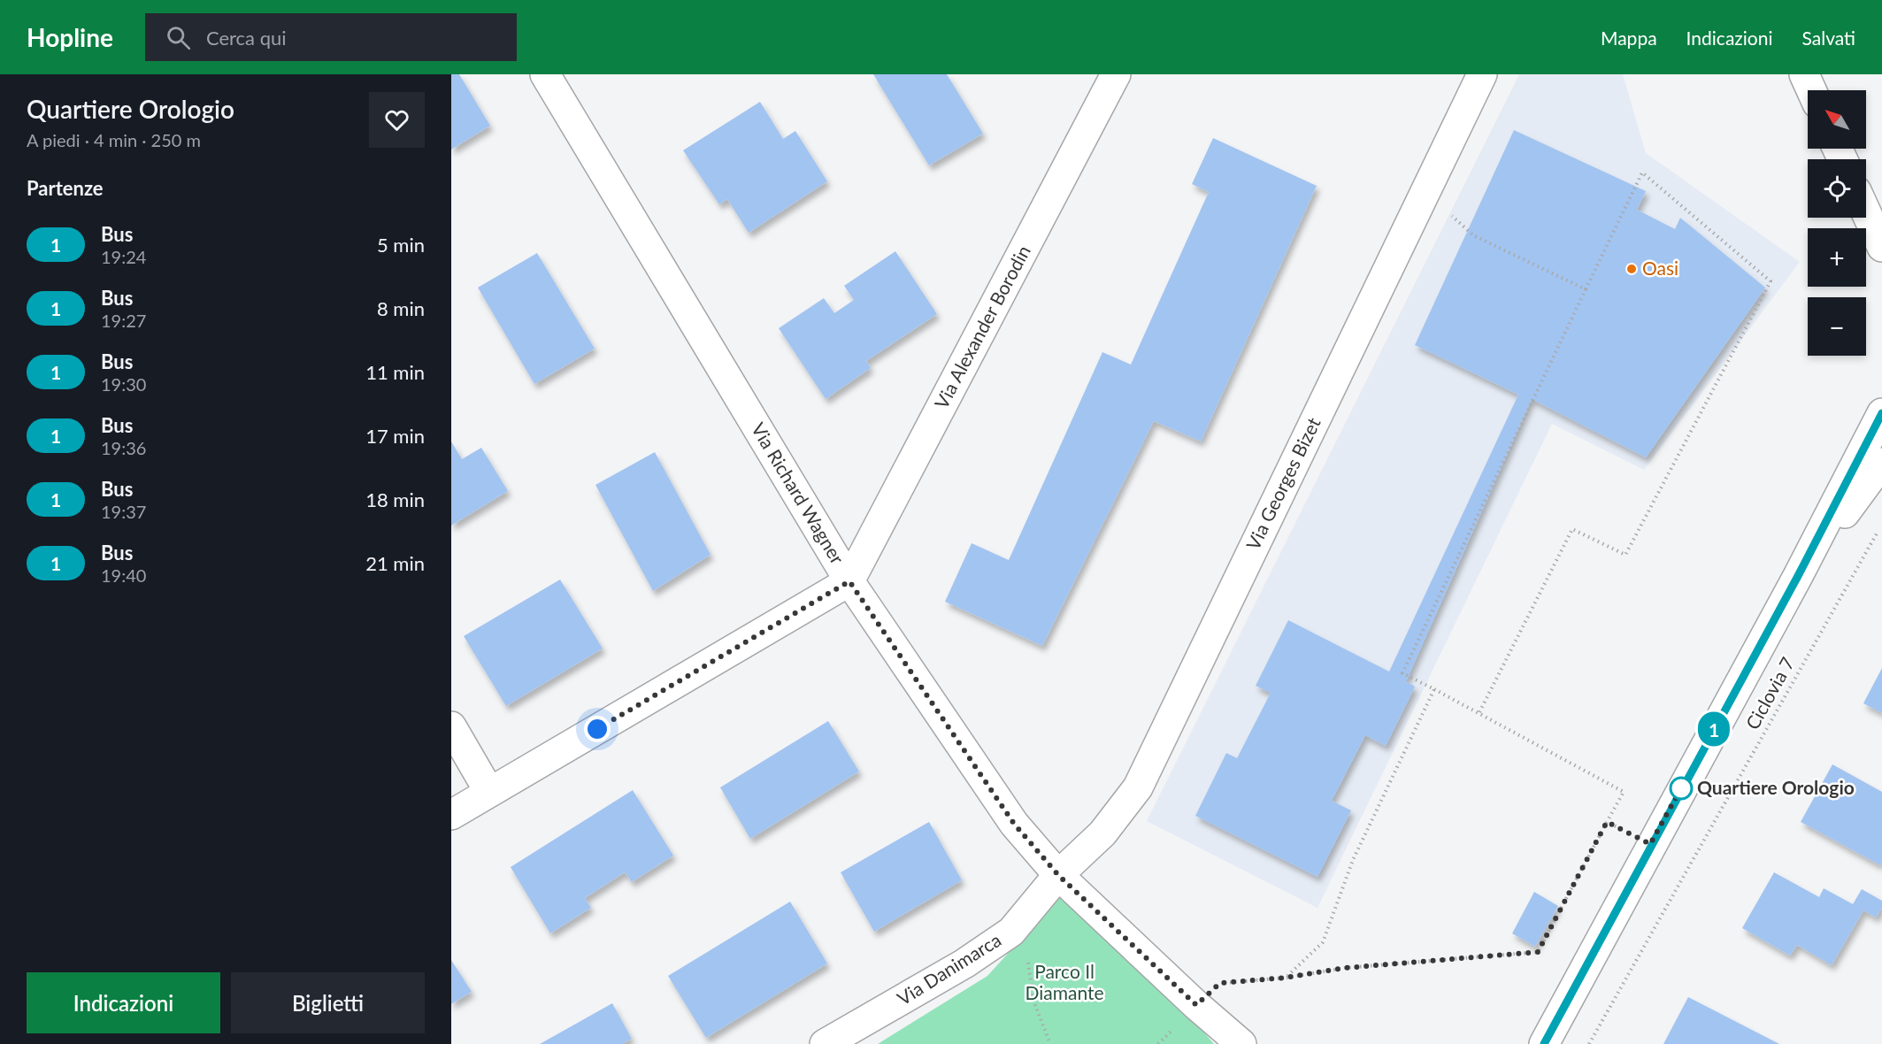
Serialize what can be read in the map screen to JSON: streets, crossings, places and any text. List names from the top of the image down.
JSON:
{
  "streets": {
    "street": [
      "Via Alexander Borodin",
      "Via Georges Bizet",
      "Via Richard Wagner",
      "Via Danimarca"
    ],
    "path": ["Ciclovia 7"]
  },
  "crossings": [
    ["Via Alexander Borodin", "Via Richard Wagner"],
    ["Via Georges Bizet", "Via Richard Wagner"],
    ["Via Georges Bizet", "Via Danimarca"],
    ["Via Richard Wagner", "Via Danimarca"]
  ],
  "parks": ["Parco Il Diamante"],
  "places": ["Oasi", "Quartiere Orologio"],
  "lines": ["bus line 1"],
  "north": "top left",
  "page": {
    "header": "Hopline",
    "search": "Cerca qui",
    "nav": ["Mappa", "Indicazioni", "Salvati"],
    "heading": [
      ["Quartiere Orologio", "A piedi · 4 min · 250 m"],
      "Partenze"
    ],
    "on_map": "1",
    "map_buttons": ["+", "−"],
    "list": [
      {
        "mark": "1",
        "name": "Bus",
        "note": "19:24",
        "value": "5 min"
      },
      {
        "mark": "1",
        "name": "Bus",
        "note": "19:27",
        "value": "8 min"
      },
      {
        "mark": "1",
        "name": "Bus",
        "note": "19:30",
        "value": "11 min"
      },
      {
        "mark": "1",
        "name": "Bus",
        "note": "19:36",
        "value": "17 min"
      },
      {
        "mark": "1",
        "name": "Bus",
        "note": "19:37",
        "value": "18 min"
      },
      {
        "mark": "1",
        "name": "Bus",
        "note": "19:40",
        "value": "21 min"
      }
    ],
    "buttons": ["Indicazioni", "Biglietti"]
  }
}
